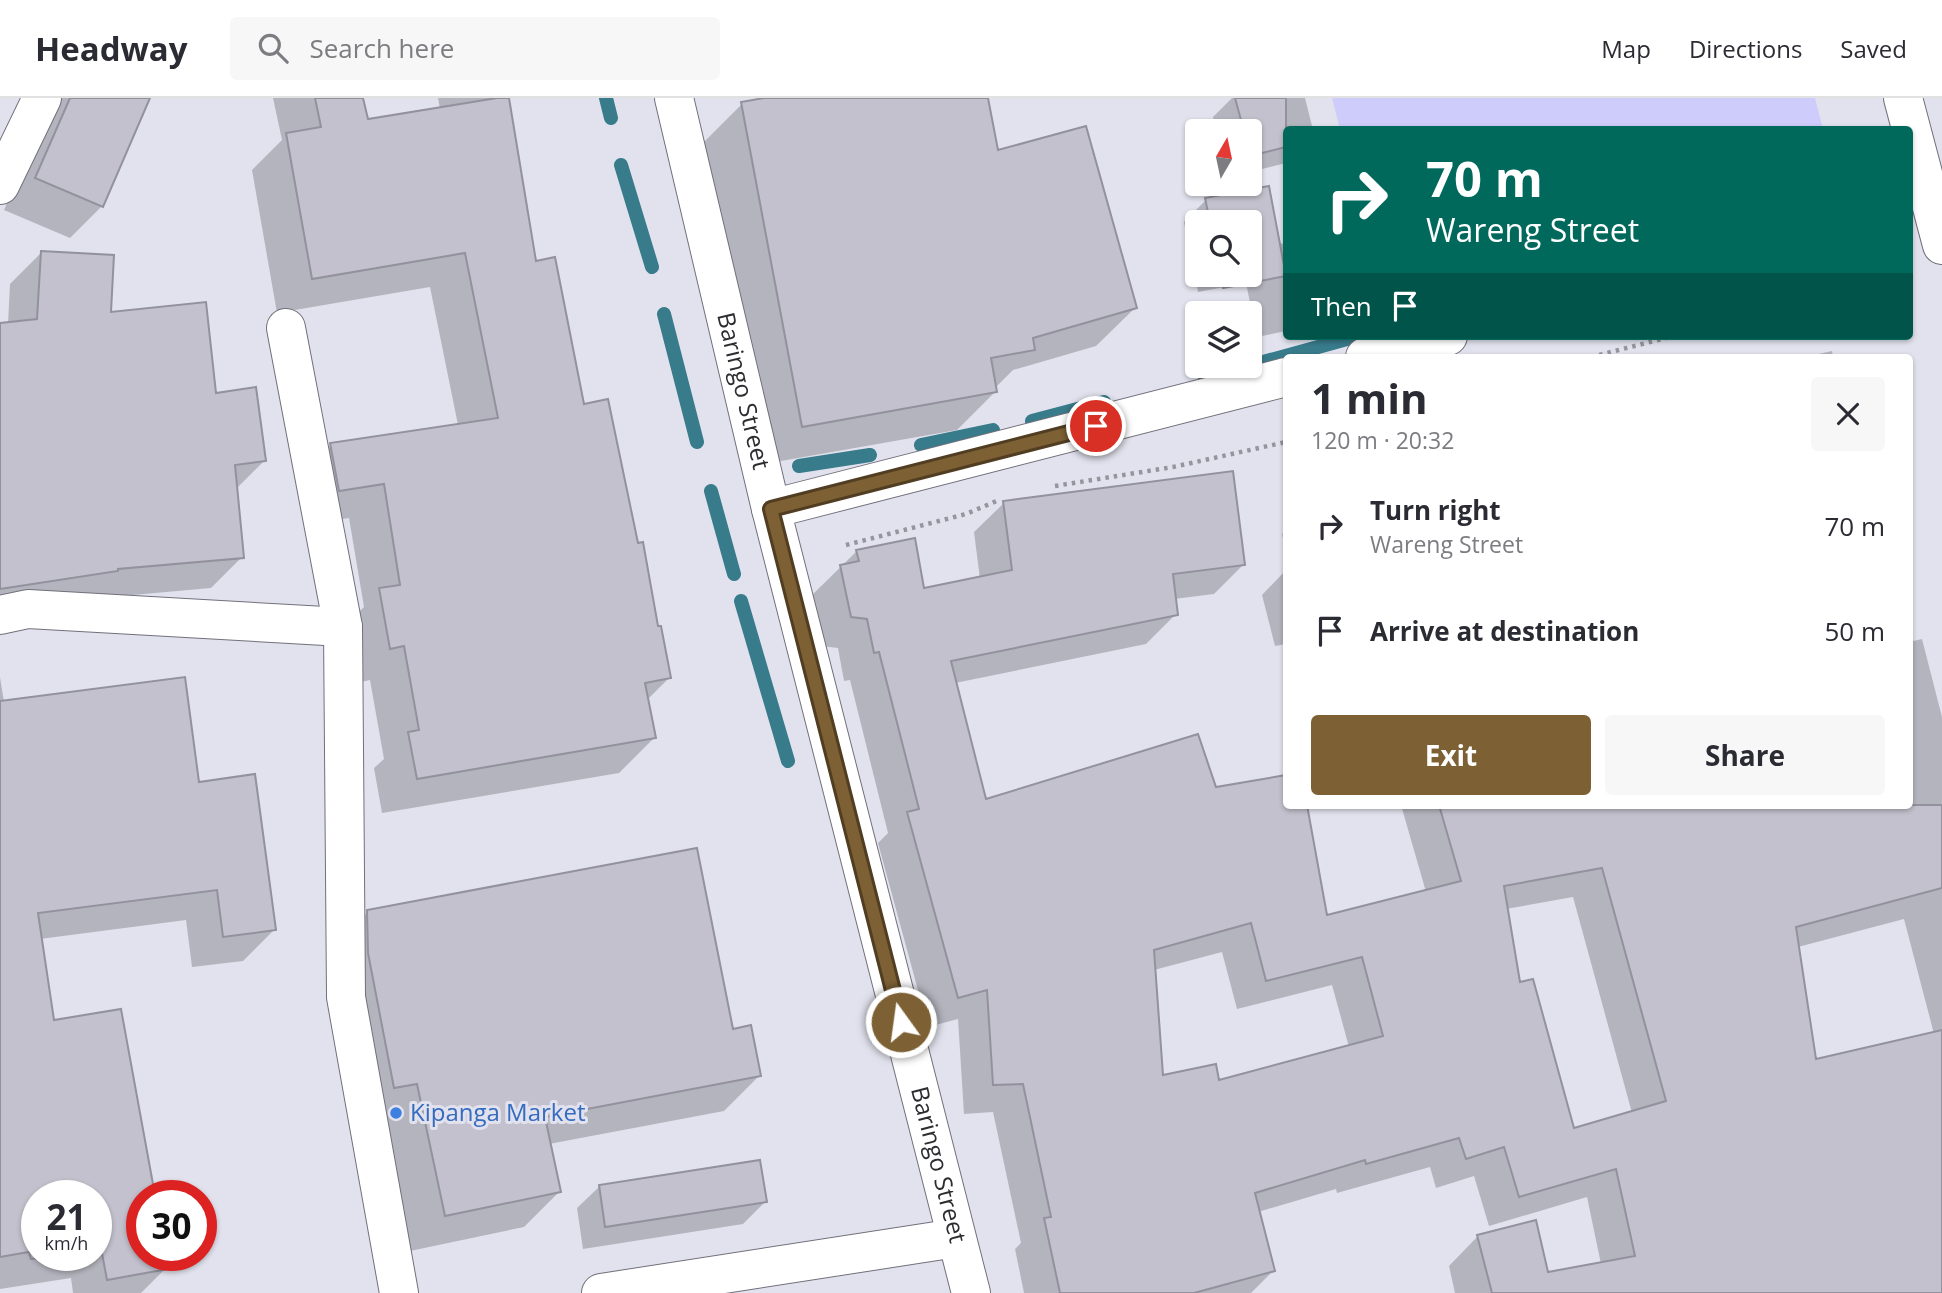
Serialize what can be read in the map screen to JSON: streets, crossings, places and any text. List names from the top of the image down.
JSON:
{
  "streets": {
    "street": ["Baringo Street"]
  },
  "places": ["Kipanga Market"],
  "north": "top",
  "page": {
    "header": "Headway",
    "search": "Search here",
    "nav": ["Map", "Directions", "Saved"],
    "turn": ["70 m", "Wareng Street"],
    "then": "Then",
    "heading": ["1 min", "120 m · 20:32"],
    "list": [
      {
        "name": "Turn right",
        "note": "Wareng Street",
        "value": "70 m"
      },
      {
        "name": "Arrive at destination",
        "value": "50 m"
      }
    ],
    "buttons": ["Exit", "Share"],
    "speed": "21 km/h",
    "limit": "30"
  }
}
